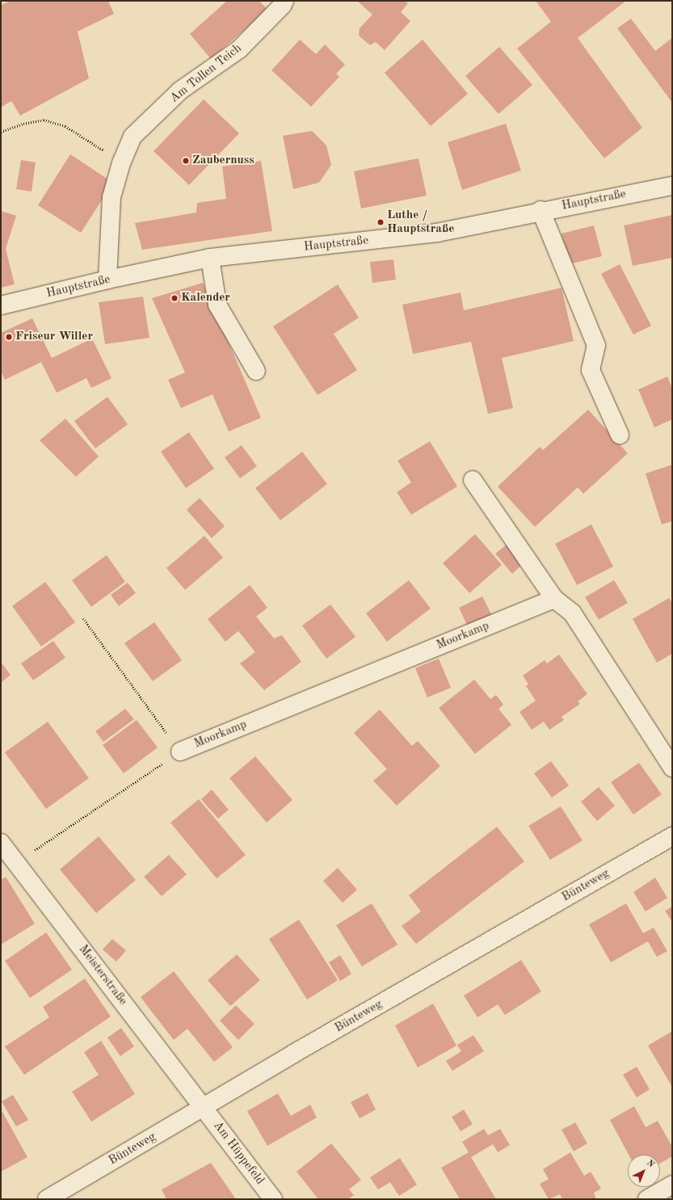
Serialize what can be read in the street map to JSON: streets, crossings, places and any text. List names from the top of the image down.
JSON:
{
  "streets": {
    "street": [
      "Am Tollen Teich",
      "Hauptstraße",
      "Moorkamp",
      "Bünteweg",
      "Meisterstraße",
      "Am Hüppefeld"
    ]
  },
  "crossings": [
    ["Am Tollen Teich", "Hauptstraße"],
    ["Moorkamp", "Meisterstraße"],
    ["Bünteweg", "Meisterstraße"],
    ["Bünteweg", "Am Hüppefeld"],
    ["Meisterstraße", "Am Hüppefeld"]
  ],
  "places": [
    "Zaubernuss",
    "Luthe / Hauptstraße",
    "Kalender",
    "Friseur Willer"
  ],
  "north": "top right"
}
